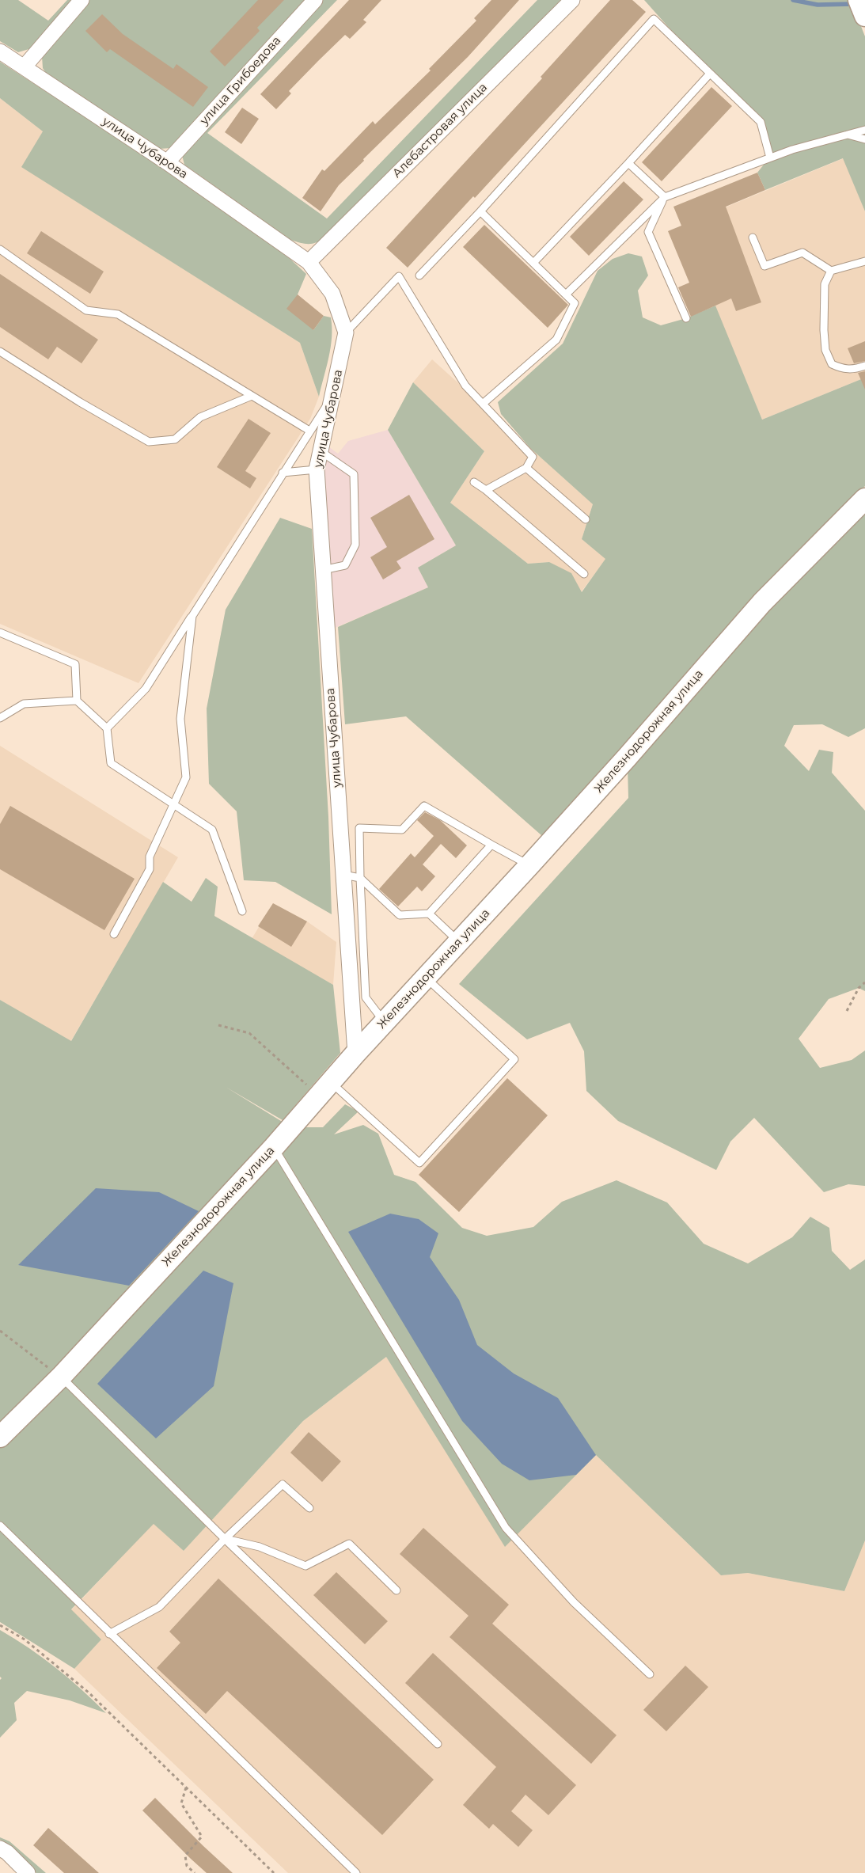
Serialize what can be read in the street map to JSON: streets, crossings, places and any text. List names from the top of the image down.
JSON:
{
  "streets": {
    "street": [
      "улица Грибоедова",
      "Алебастровая улица",
      "улица Чубарова",
      "Железнодорожная улица"
    ]
  },
  "crossings": [
    ["улица Грибоедова", "улица Чубарова"],
    ["Алебастровая улица", "улица Чубарова"],
    ["улица Чубарова", "Железнодорожная улица"]
  ]
}
